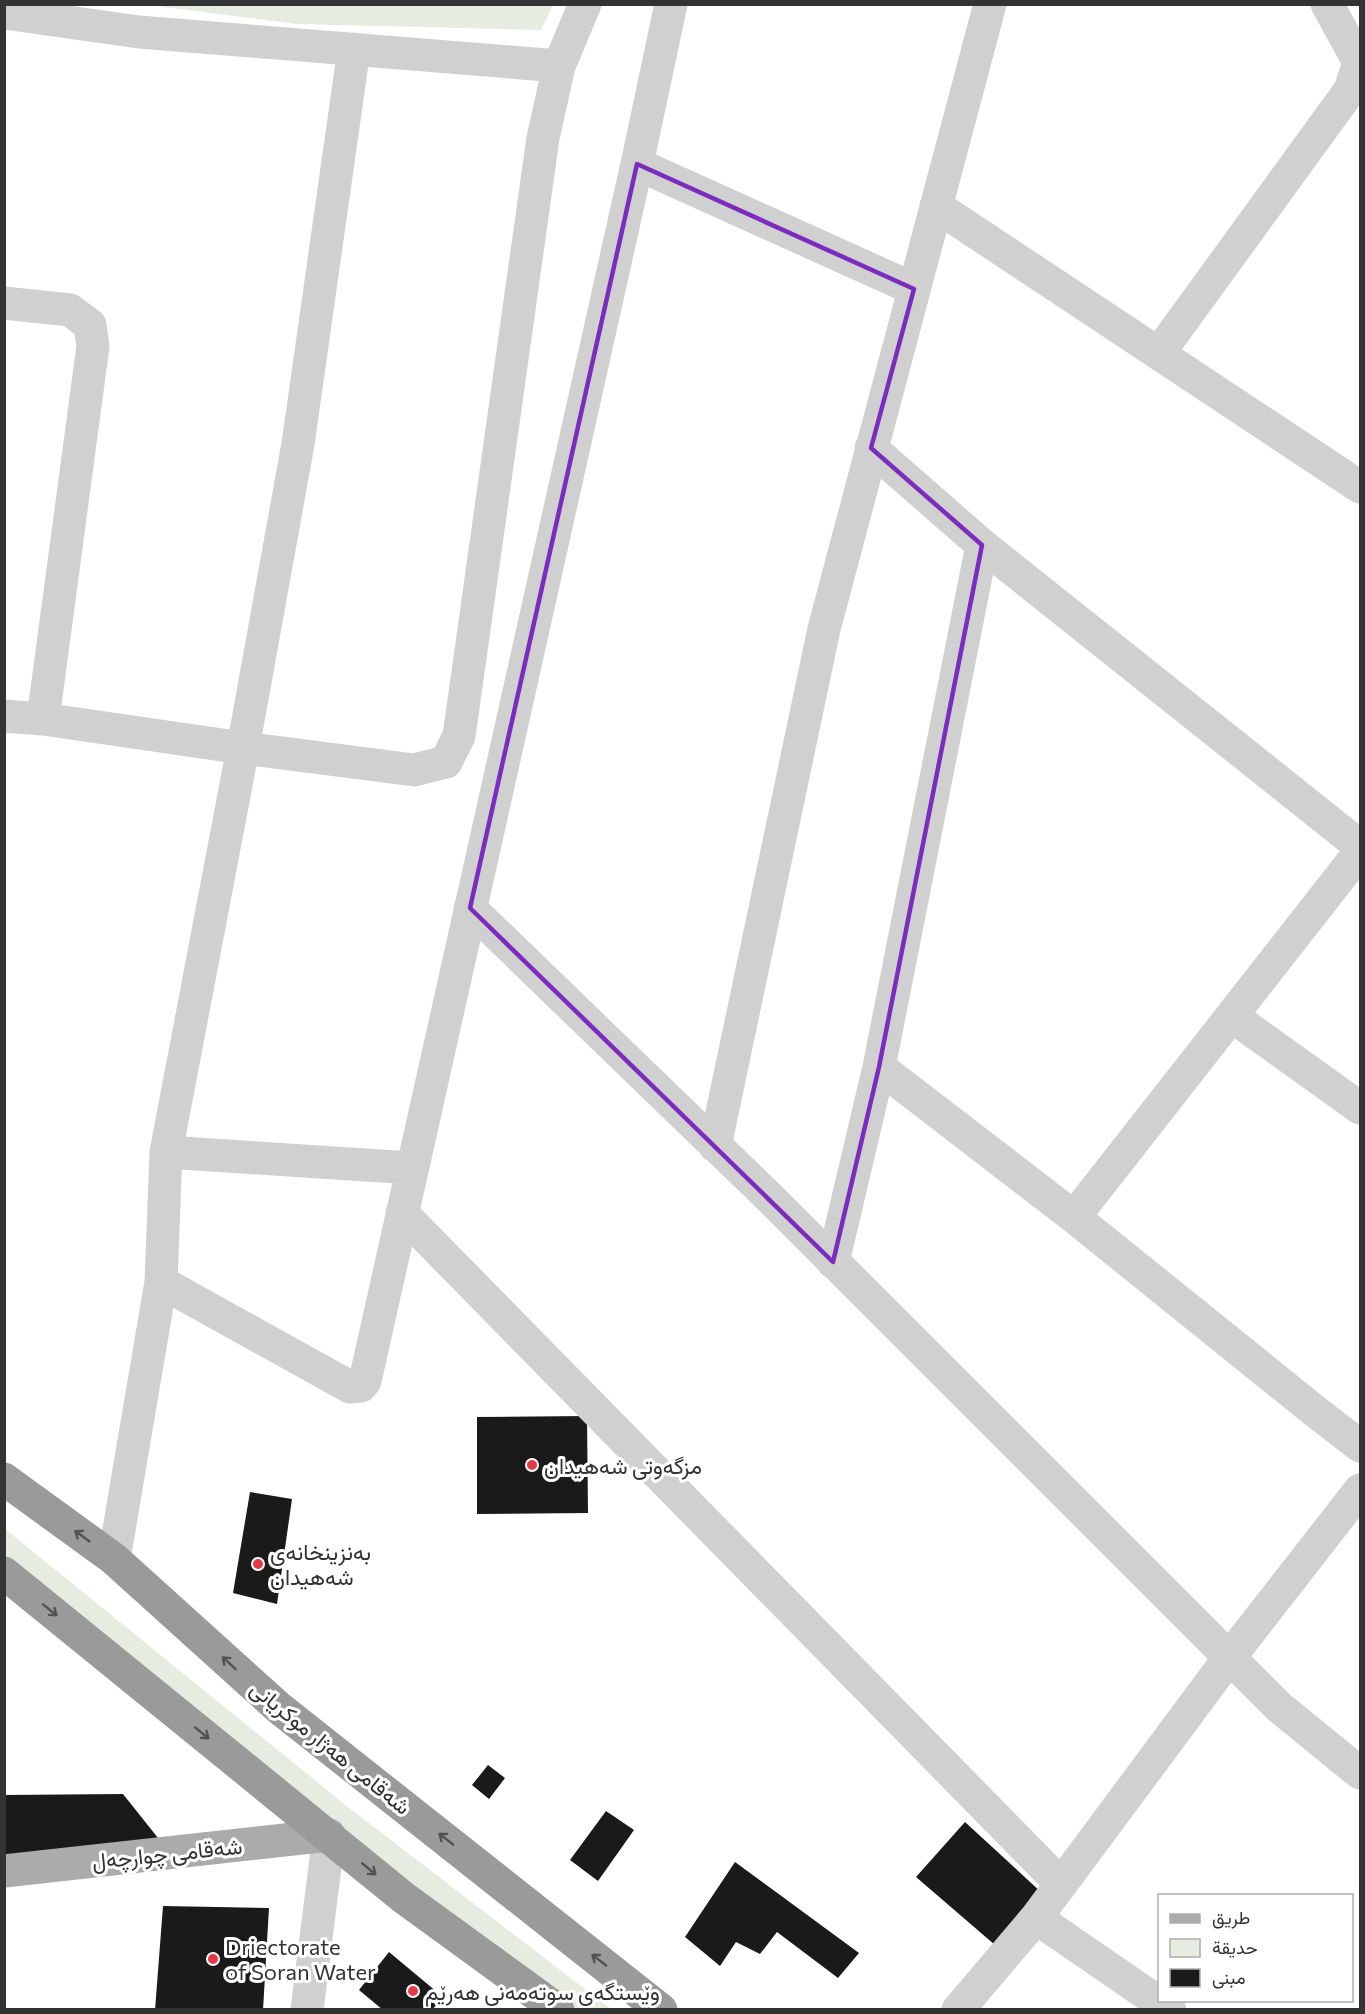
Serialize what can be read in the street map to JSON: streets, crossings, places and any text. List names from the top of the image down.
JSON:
{
  "streets": {
    "highway": ["شەقامی ھەژار موکریانی"],
    "main road": ["شەقامی چوارچەل"]
  },
  "places": [
    "مزگەوتی شەهیدان",
    "بەنزینخانەی شەهیدان",
    "Driectorate of Soran Water",
    "وێستگەی سوتەمەنی هەرێم"
  ],
  "legend": ["طريق", "حديقة", "مبنى"]
}
